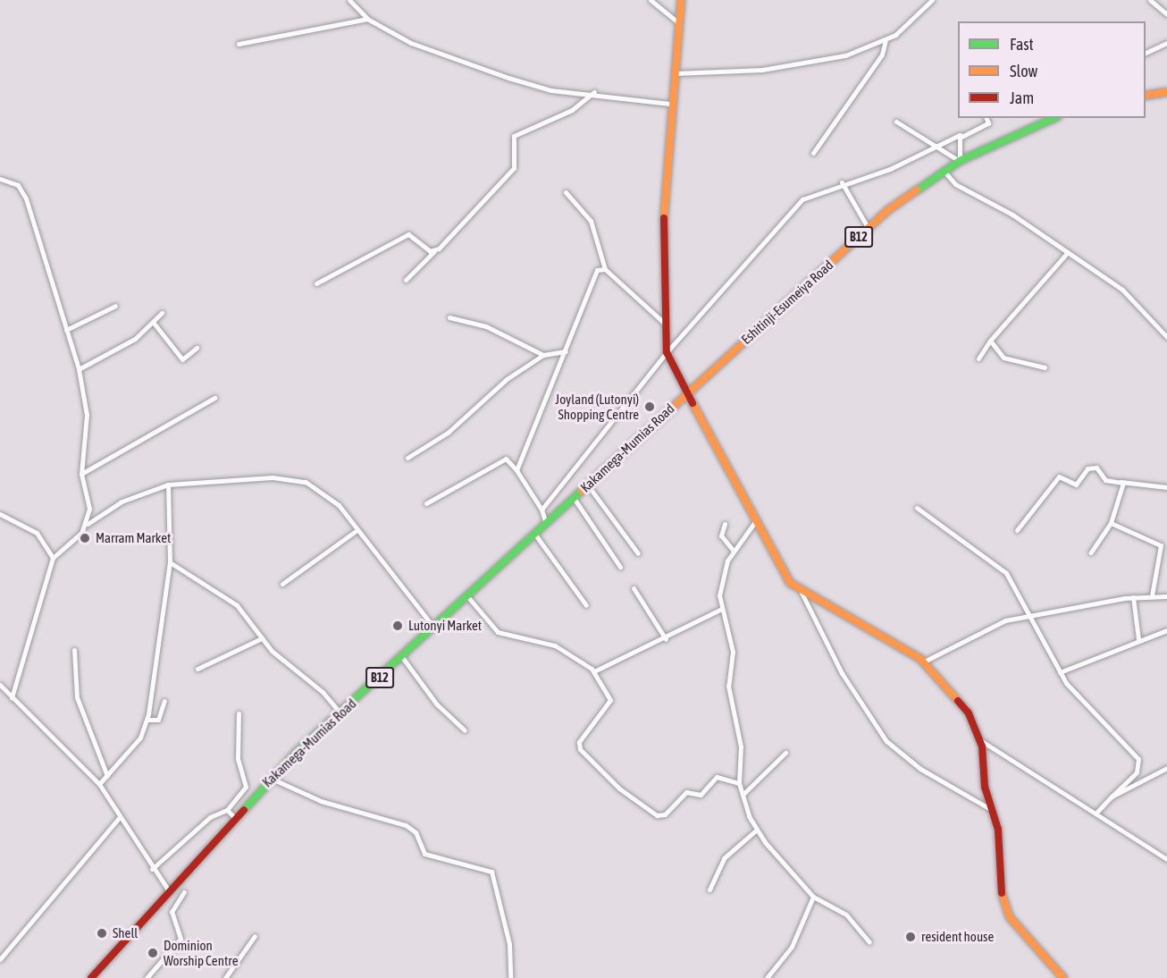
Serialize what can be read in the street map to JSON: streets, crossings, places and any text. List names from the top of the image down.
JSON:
{
  "streets": {
    "main road": ["B12", "Eshitinji-Esumeiya Road", "Kakamega-Mumias Road"]
  },
  "crossings": [
    ["Eshitinji-Esumeiya Road", "Kakamega-Mumias Road"]
  ],
  "places": [
    "Joyland (Lutonyi) Shopping Centre",
    "Marram Market",
    "Lutonyi Market",
    "Shell",
    "resident house",
    "Dominion Worship Centre"
  ],
  "legend": ["Fast", "Slow", "Jam"]
}
